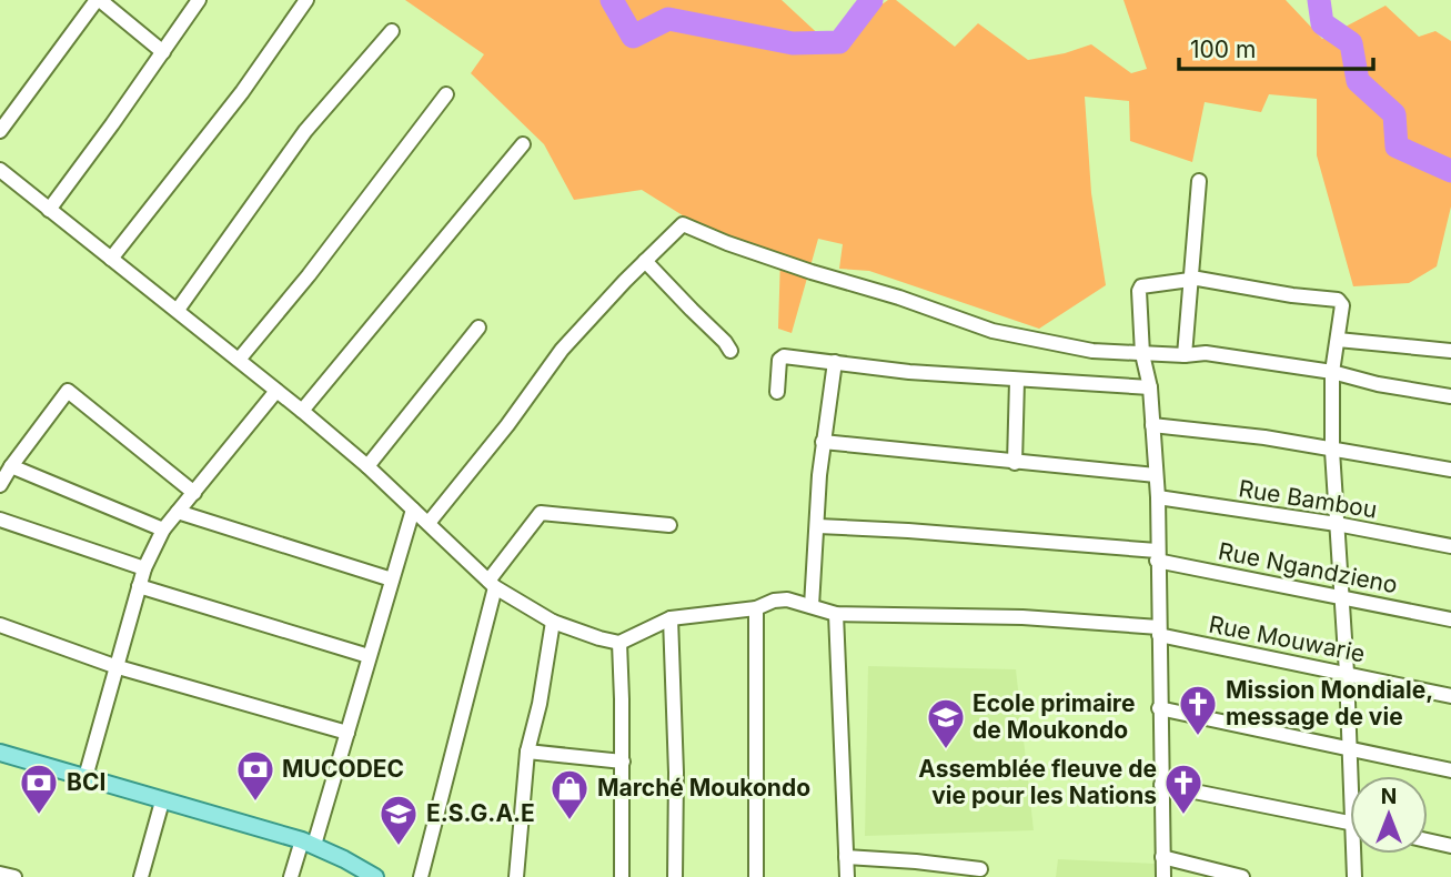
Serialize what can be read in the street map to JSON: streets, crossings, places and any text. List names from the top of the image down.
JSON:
{
  "streets": {
    "street": ["Rue Bambou", "Rue Ngandzieno", "Rue Mouwarie"]
  },
  "places": {
    "church": ["Mission Mondiale, message de vie", "Assemblée fleuve de vie pour les Nations"],
    "school or university": ["Ecole primaire de Moukondo", "E.S.G.A.E"],
    "bank": ["MUCODEC", "BCI"],
    "shop": ["Marché Moukondo"]
  },
  "scale_bar": "100 m",
  "north": "top"
}
